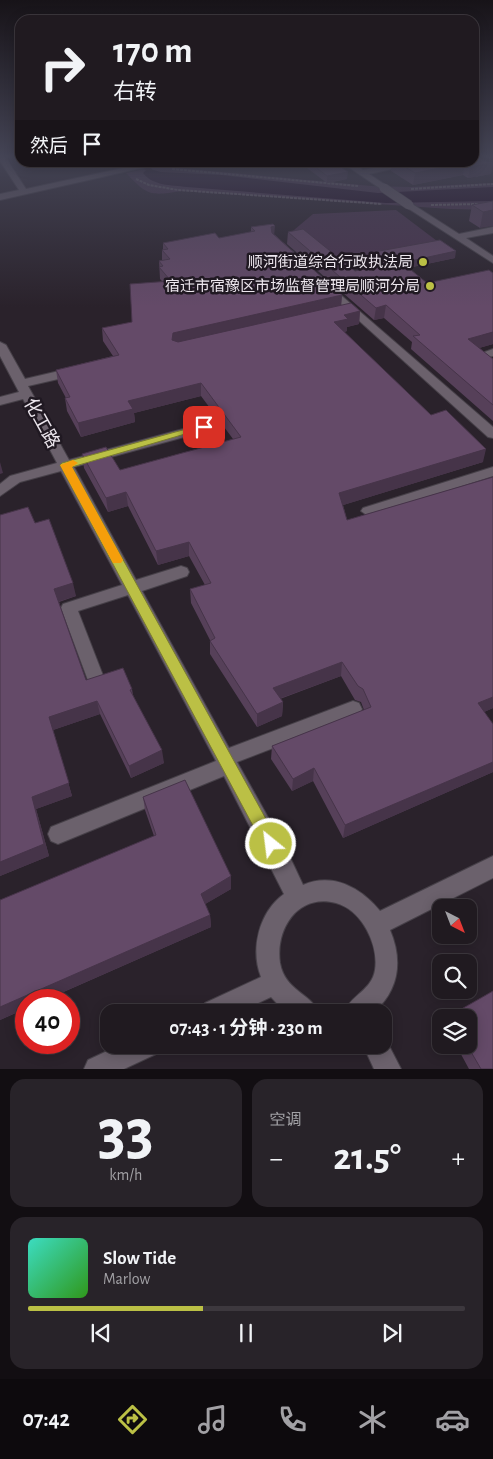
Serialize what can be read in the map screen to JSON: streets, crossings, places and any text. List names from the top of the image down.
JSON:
{
  "streets": {
    "street": ["化工路"]
  },
  "places": ["顺河街道综合行政执法局", "宿迁市宿豫区市场监督管理局顺河分局"],
  "north": "bottom right",
  "page": {
    "turn": ["170 m", "右转"],
    "then": "然后",
    "limit": "40",
    "trip": "07:43 · 1 分钟 · 230 m",
    "tile": [
      ["33", "km/h"],
      "空调"
    ],
    "heat": ["−", "21.5°", "+"],
    "song": ["Slow Tide", "Marlow"],
    "tabs": "07:42"
  }
}
